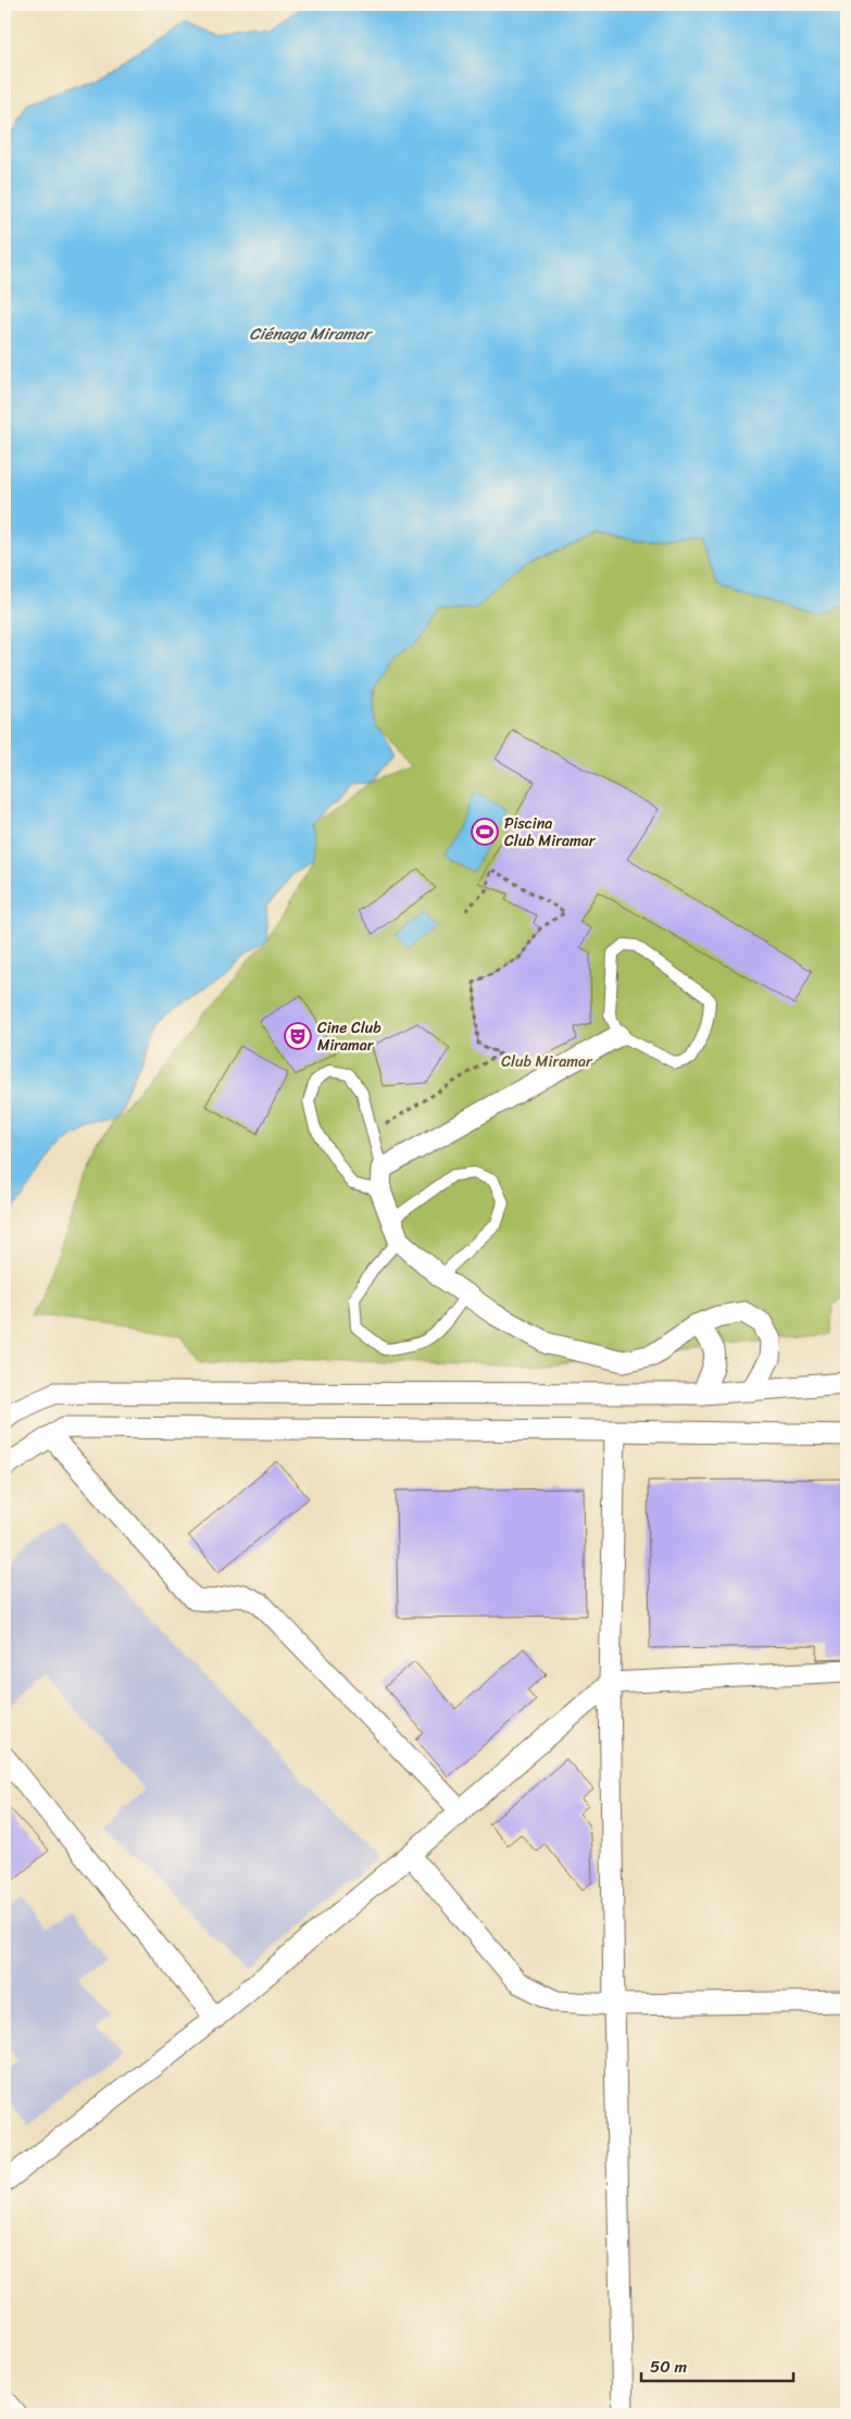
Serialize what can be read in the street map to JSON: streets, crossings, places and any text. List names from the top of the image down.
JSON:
{
  "water": ["Ciénaga Miramar"],
  "parks": ["Club Miramar"],
  "places": {
    "sports": ["Piscina Club Miramar"],
    "theatre": ["Cine Club Miramar"]
  },
  "scale_bar": "50 m"
}
